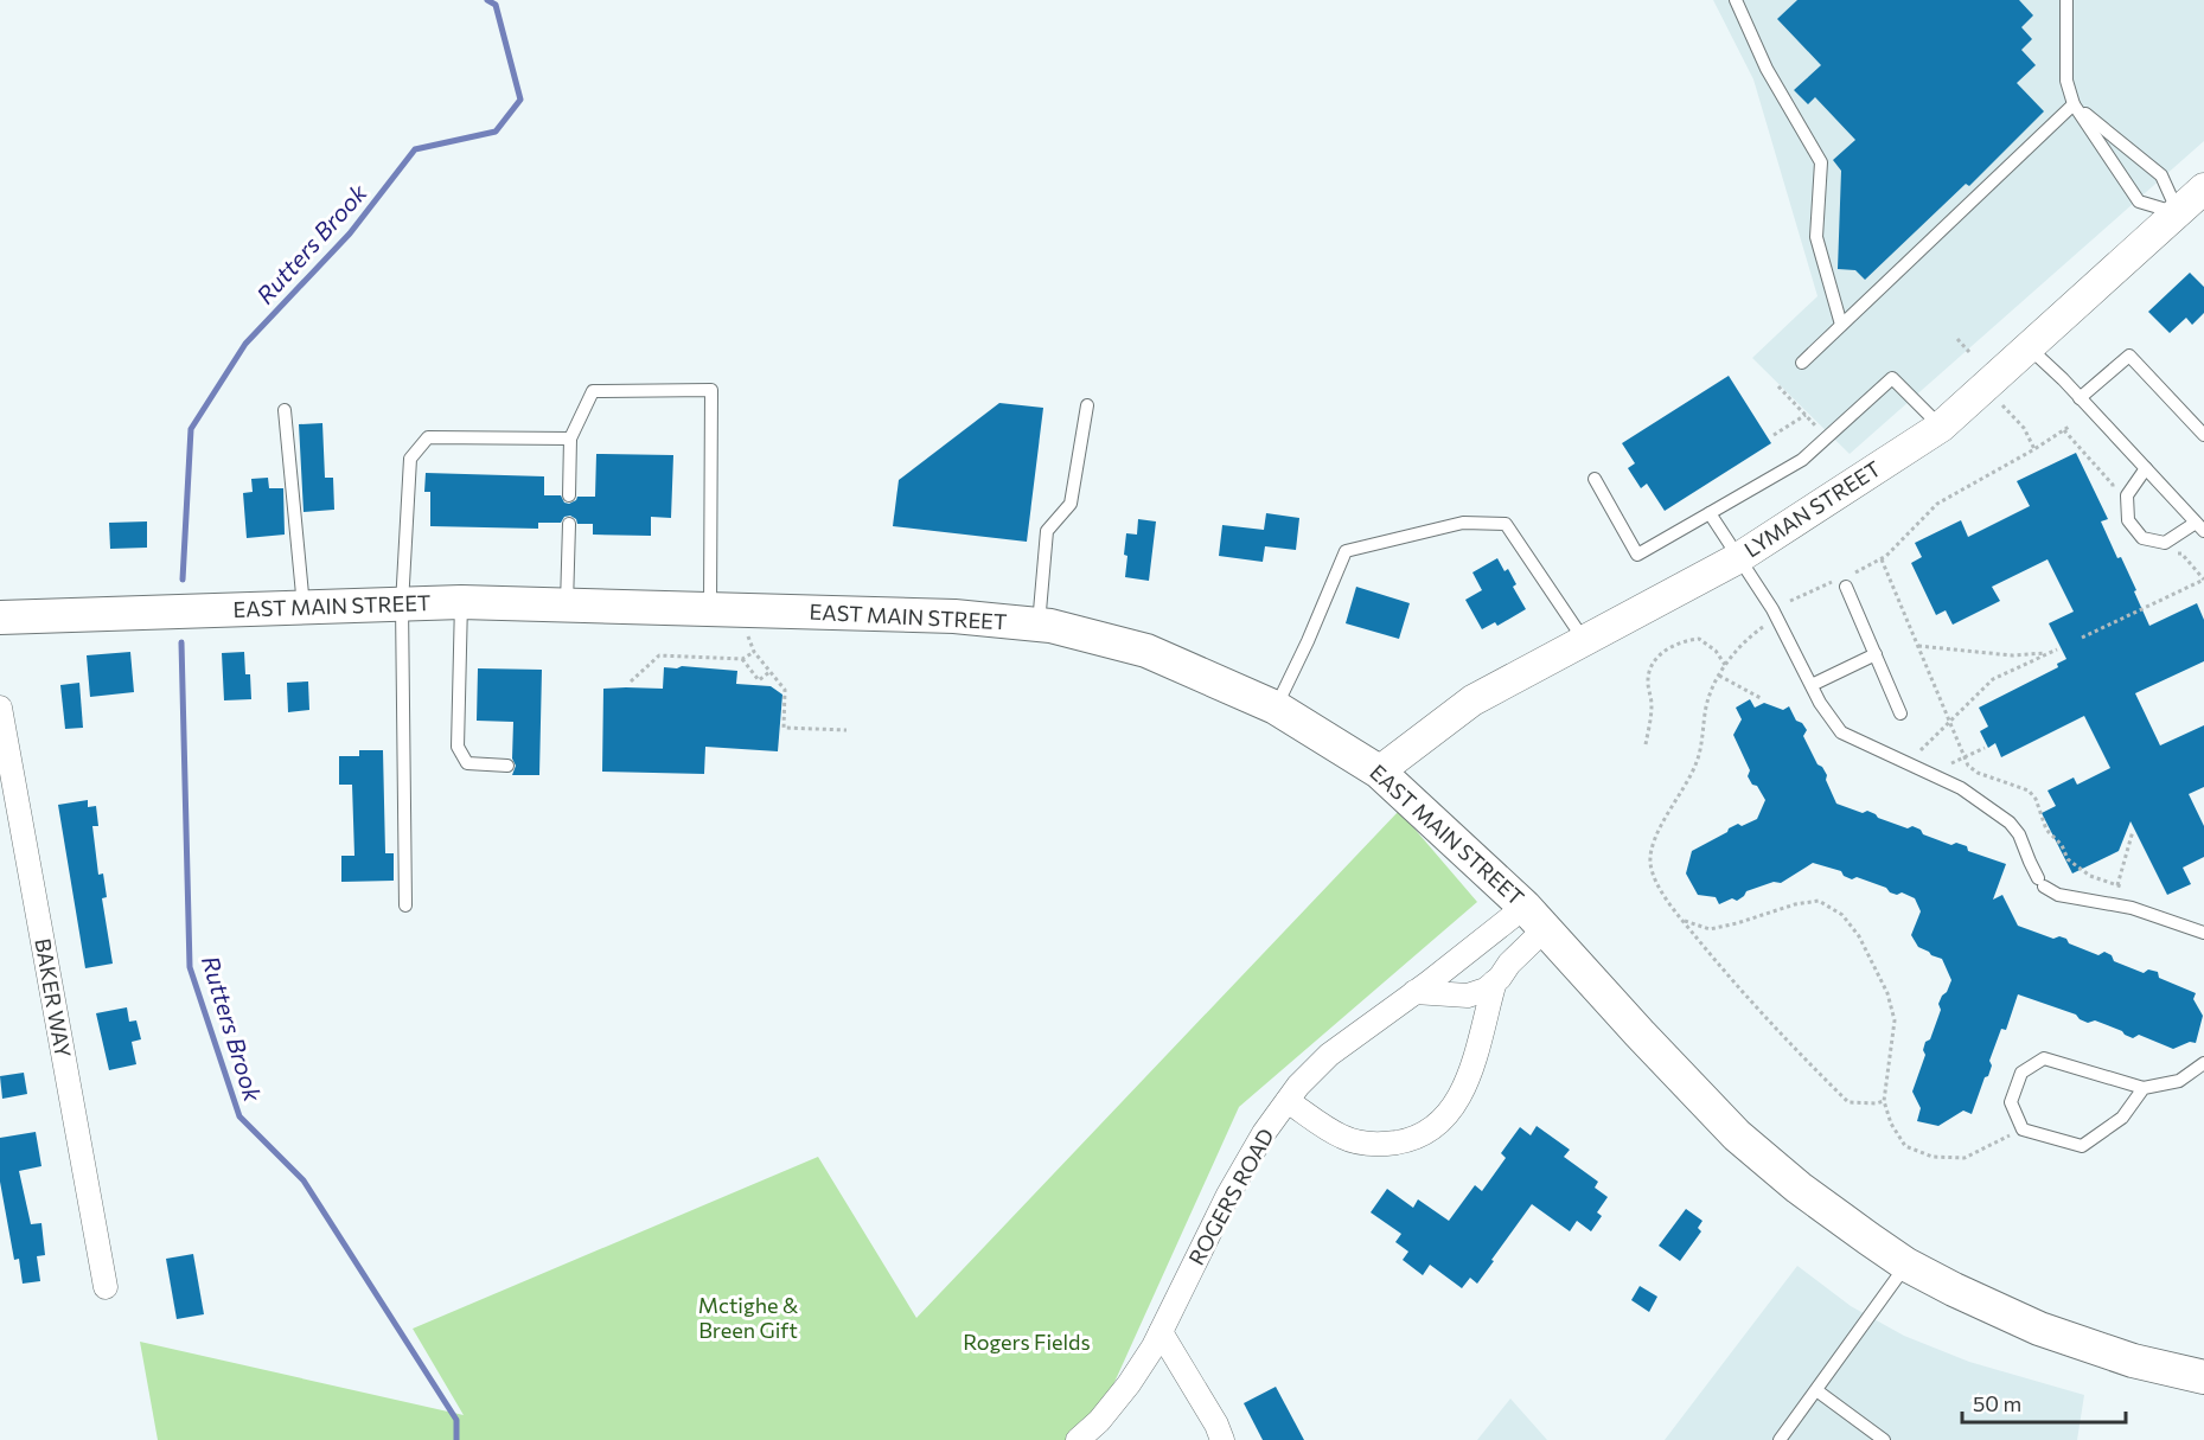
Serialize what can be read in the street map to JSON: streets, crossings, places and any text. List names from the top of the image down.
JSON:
{
  "streets": {
    "main road": ["EAST MAIN STREET"],
    "street": ["LYMAN STREET", "BAKER WAY", "ROGERS ROAD"]
  },
  "crossings": [
    ["LYMAN STREET", "EAST MAIN STREET"],
    ["EAST MAIN STREET", "ROGERS ROAD"]
  ],
  "water": ["Rutters Brook"],
  "parks": ["Mctighe & Breen Gift", "Rogers Fields"],
  "scale_bar": "50 m"
}
